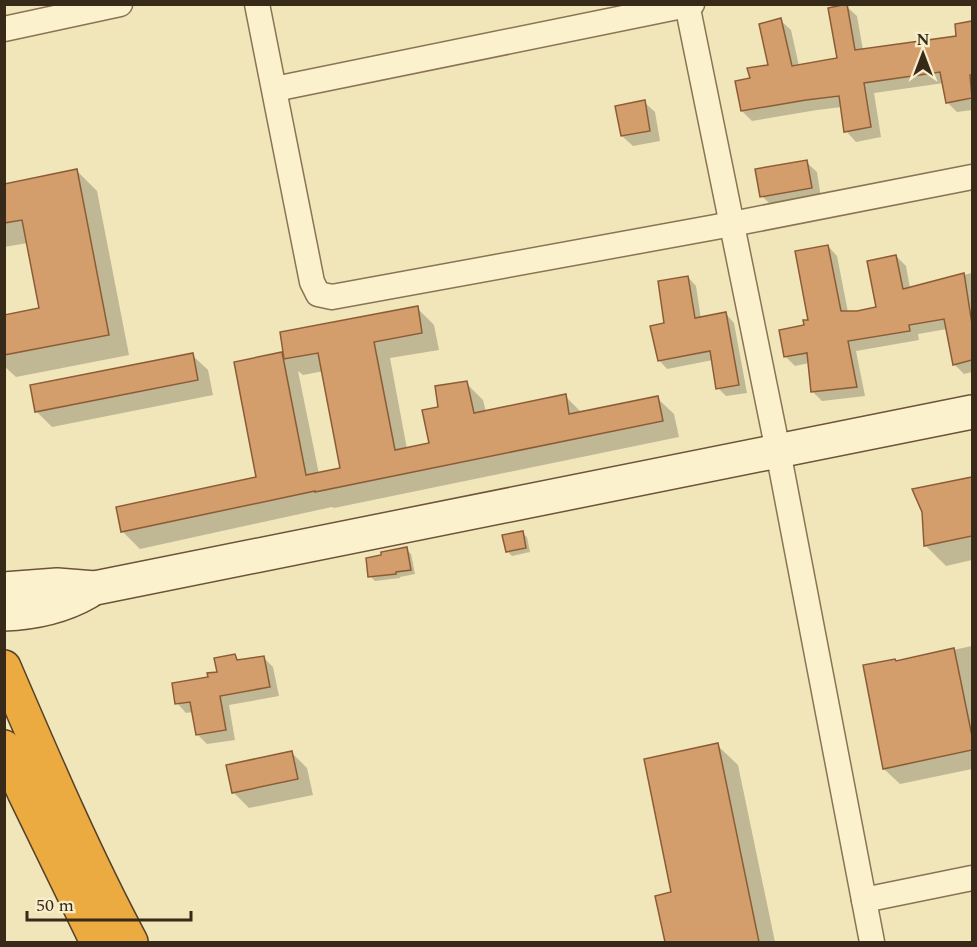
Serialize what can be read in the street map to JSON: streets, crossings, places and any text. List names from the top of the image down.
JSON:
{
  "scale_bar": "50 m",
  "north": "top"
}
